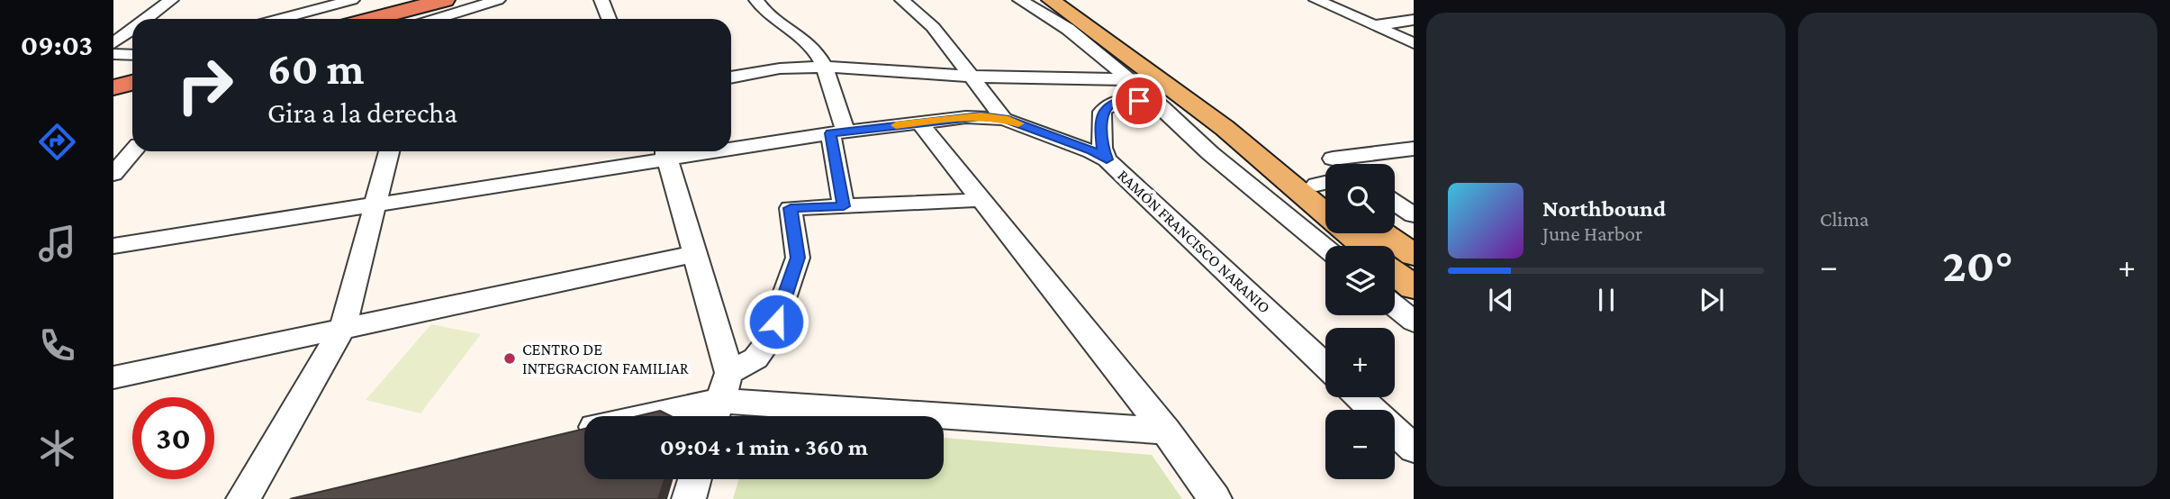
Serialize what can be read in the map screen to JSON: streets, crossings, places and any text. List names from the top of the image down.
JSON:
{
  "streets": {
    "street": ["RAMÓN FRANCISCO NARANIO"]
  },
  "places": ["CENTRO DE INTEGRACION FAMILIAR"],
  "page": {
    "tabs": "09:03",
    "tile": "Clima",
    "turn": ["60 m", "Gira a la derecha"],
    "map_buttons": ["+", "−"],
    "song": ["Northbound", "June Harbor"],
    "heat": ["−", "20°", "+"],
    "limit": "30",
    "trip": "09:04 · 1 min · 360 m"
  }
}
